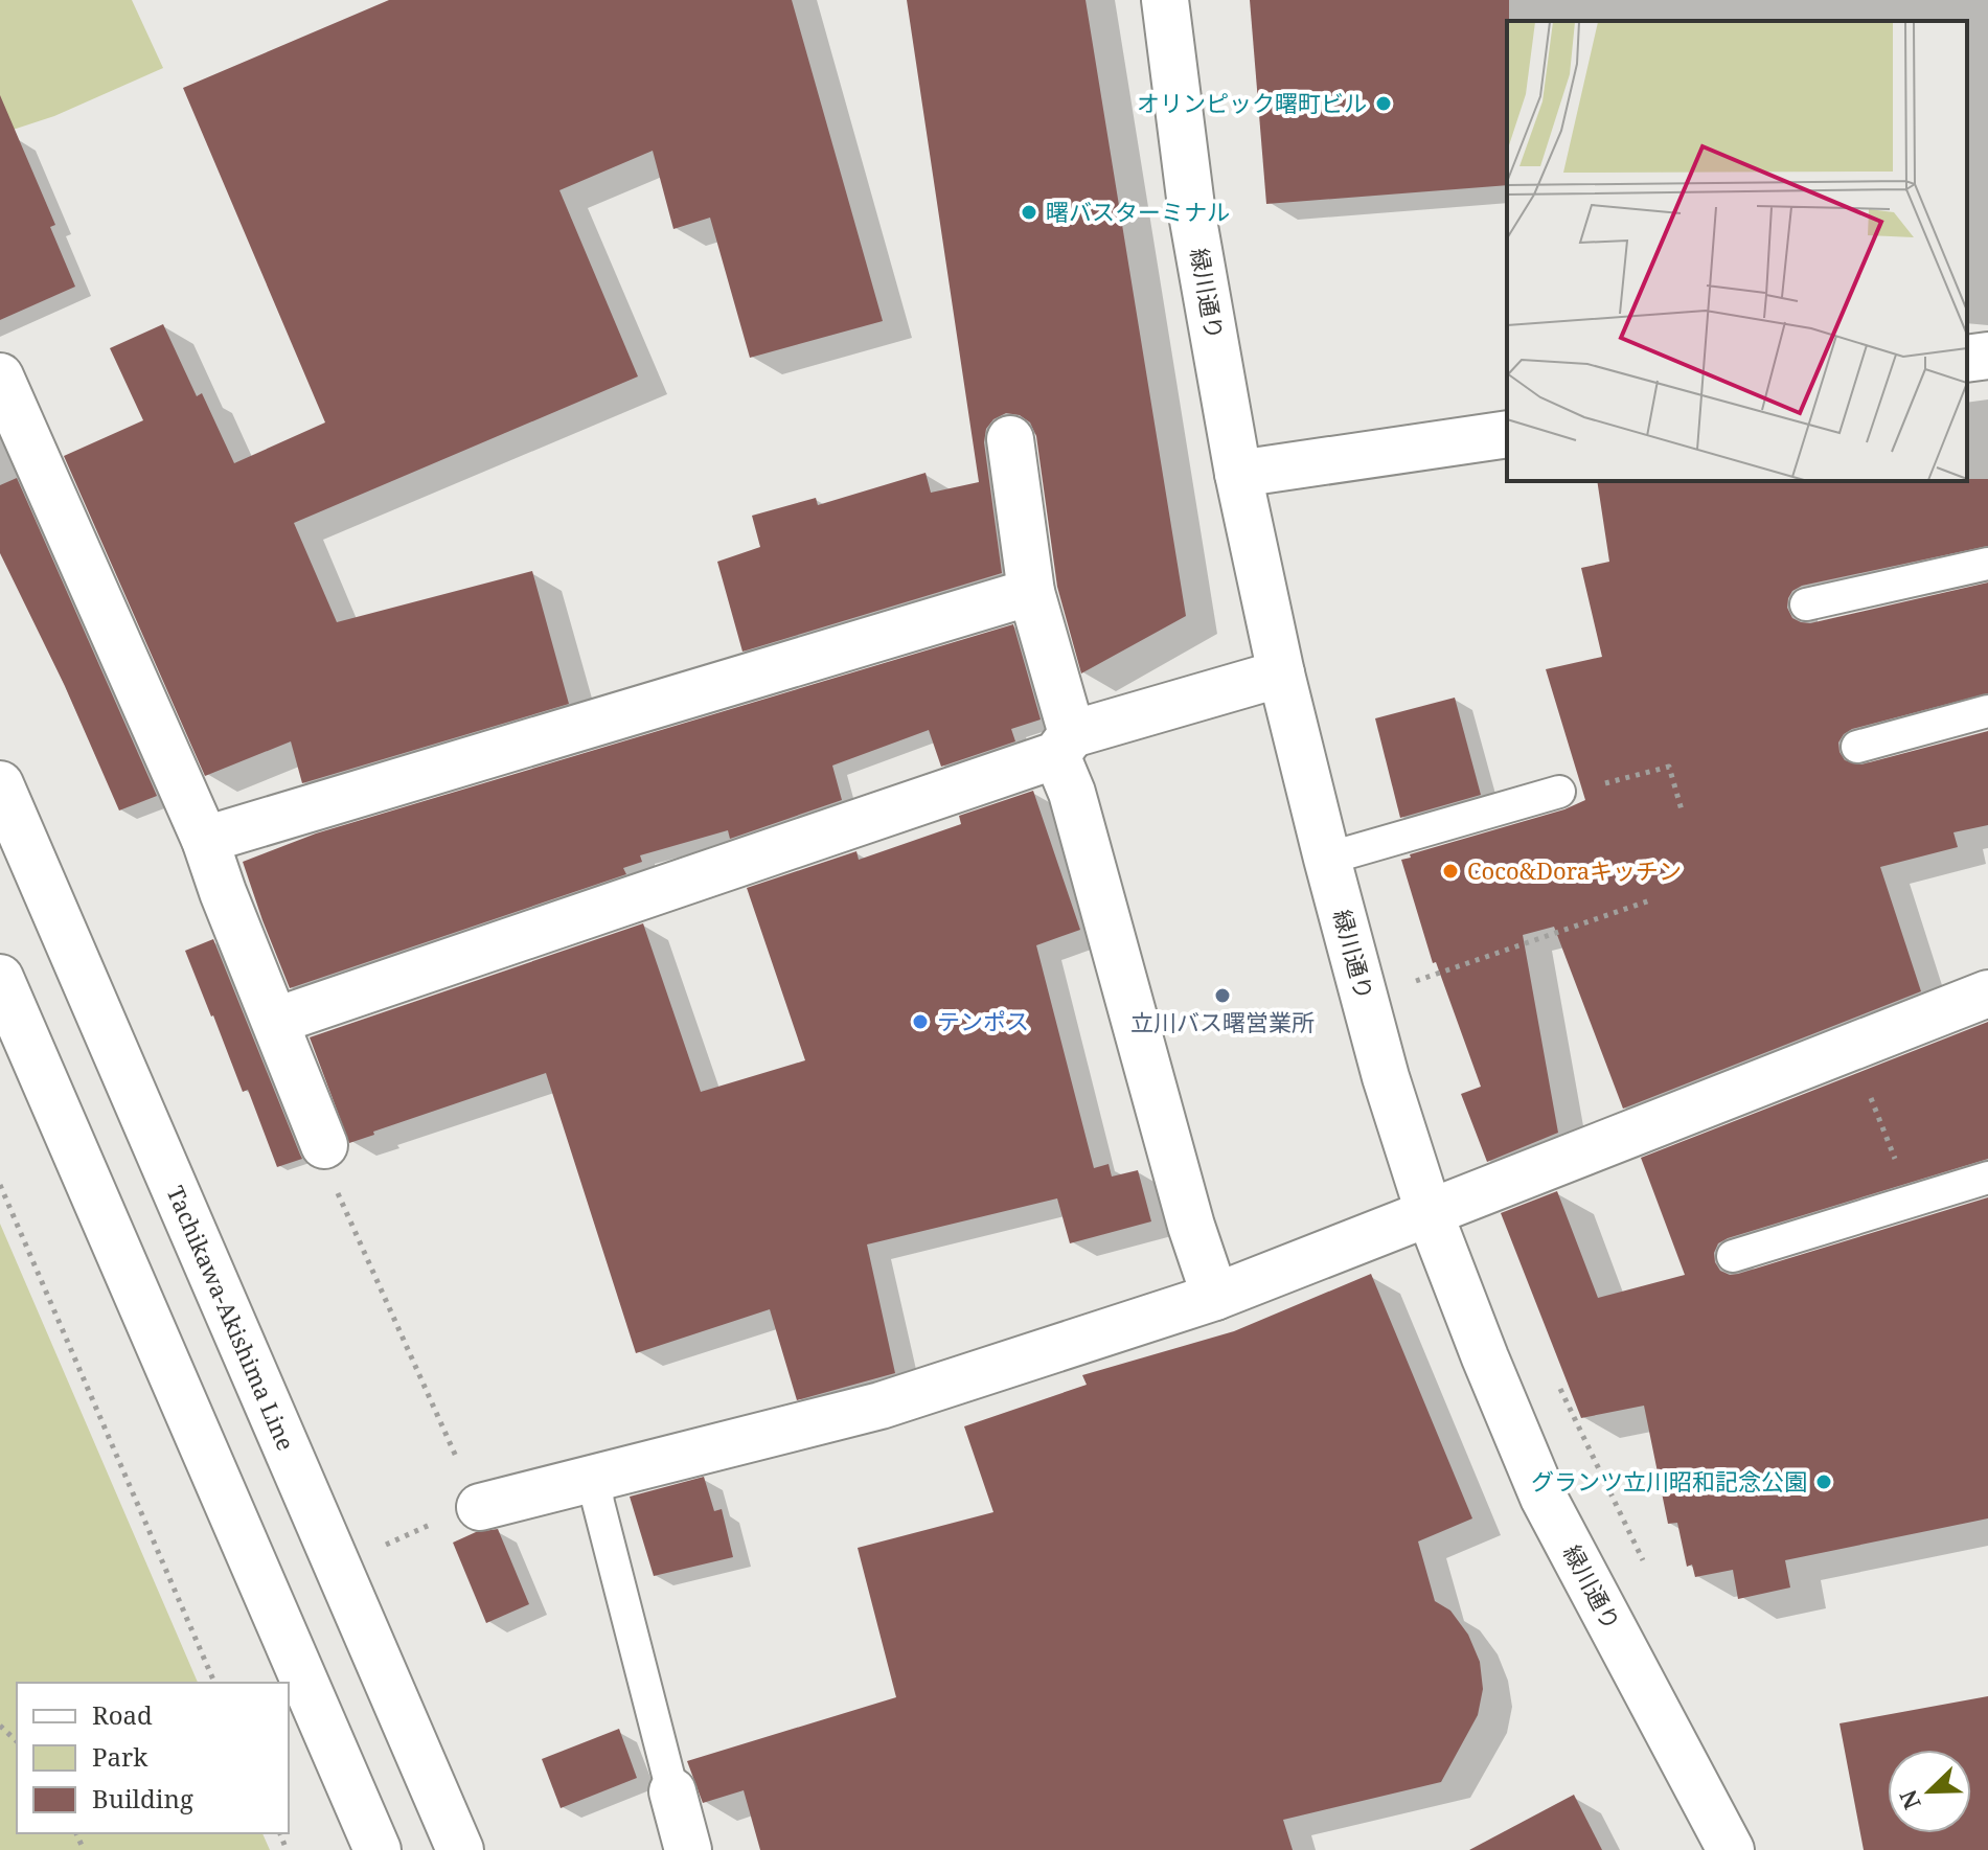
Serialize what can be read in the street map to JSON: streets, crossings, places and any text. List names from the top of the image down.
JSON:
{
  "streets": {
    "street": ["緑川通り", "Tachikawa-Akishima Line"]
  },
  "places": [
    "オリンピック曙町ビル",
    "曙バスターミナル",
    "Coco&Doraキッチン",
    "立川バス曙営業所",
    "テンポス",
    "グランツ立川昭和記念公園"
  ],
  "legend": ["Road", "Park", "Building"],
  "north": "bottom left"
}
